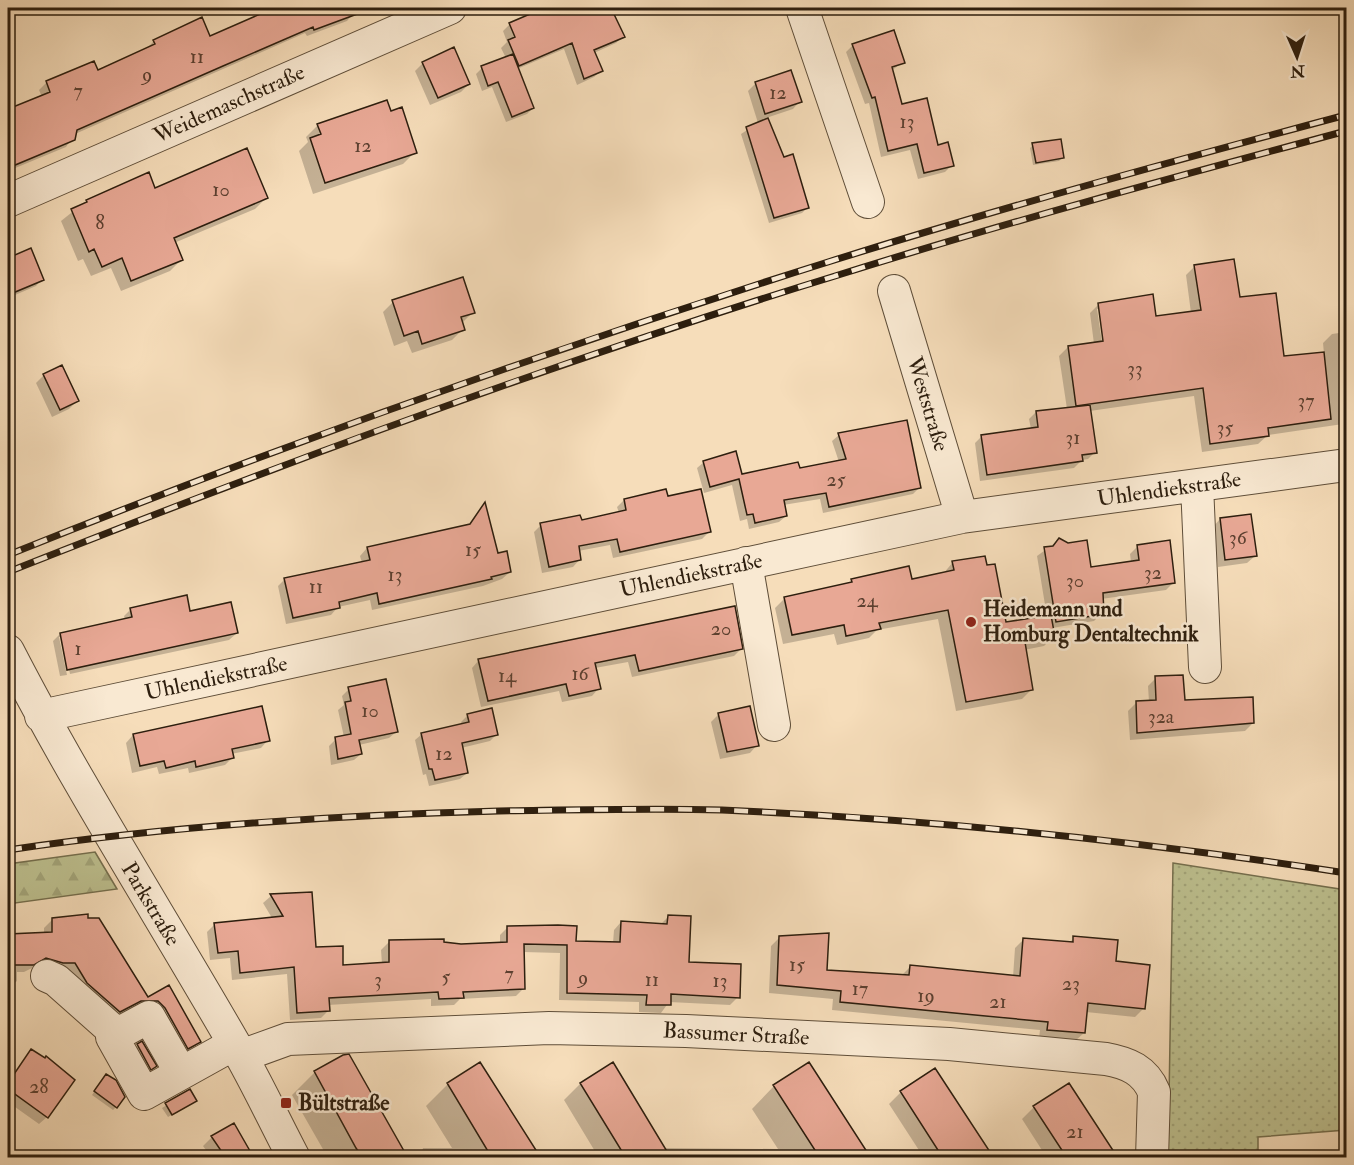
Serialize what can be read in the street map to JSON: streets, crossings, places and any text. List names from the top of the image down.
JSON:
{
  "streets": {
    "street": [
      "Weidemaschstraße",
      "Weststraße",
      "Uhlendiekstraße",
      "Parkstraße",
      "Bassumer Straße"
    ]
  },
  "crossings": [
    ["Weststraße", "Uhlendiekstraße"],
    ["Uhlendiekstraße", "Parkstraße"],
    ["Parkstraße", "Bassumer Straße"]
  ],
  "places": {
    "other": ["Heidemann und Homburg Dentaltechnik"],
    "transit": ["Bültstraße"]
  },
  "house_numbers": [
    "11",
    "9",
    "7",
    "12",
    "13",
    "12",
    "10",
    "8",
    "33",
    "37",
    "35",
    "31",
    "25",
    "36",
    "15",
    "32",
    "13",
    "30",
    "11",
    "24",
    "20",
    "1",
    "16",
    "14",
    "10",
    "32a",
    "12",
    "15",
    "7",
    "5",
    "9",
    "3",
    "11",
    "13",
    "23",
    "17",
    "19",
    "21",
    "28",
    "21"
  ],
  "north": "bottom"
}
